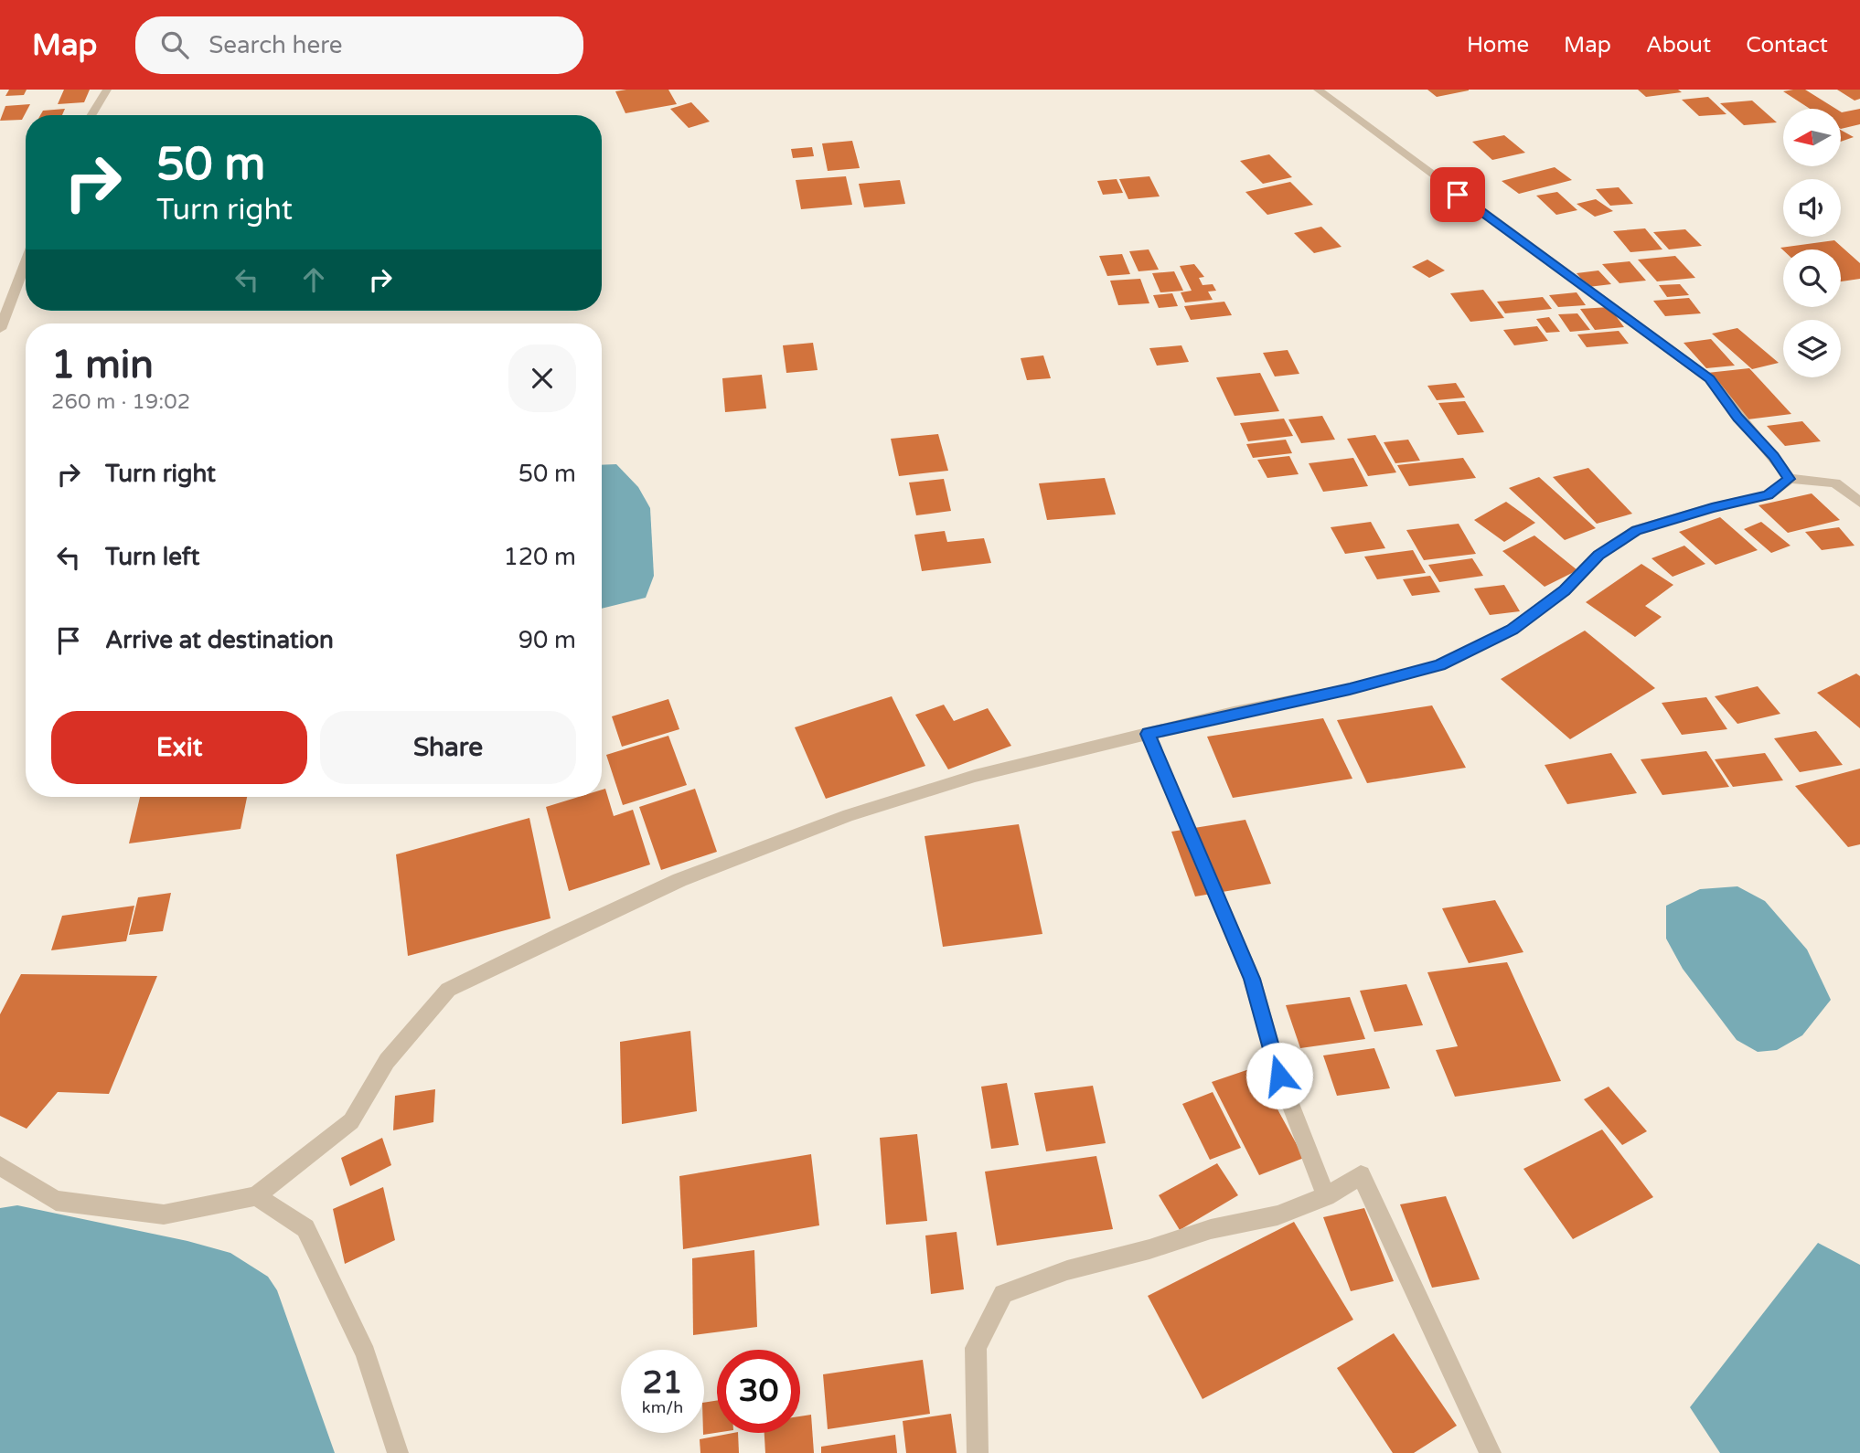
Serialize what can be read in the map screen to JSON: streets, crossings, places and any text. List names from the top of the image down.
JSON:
{
  "north": "left",
  "page": {
    "header": "Map",
    "search": "Search here",
    "nav": [
      "Home",
      "Map",
      "About",
      "Contact"
    ],
    "turn": ["50 m", "Turn right"],
    "heading": ["1 min", "260 m · 19:02"],
    "list": [
      {
        "name": "Turn right",
        "value": "50 m"
      },
      {
        "name": "Turn left",
        "value": "120 m"
      },
      {
        "name": "Arrive at destination",
        "value": "90 m"
      }
    ],
    "buttons": ["Exit", "Share"],
    "speed": "21 km/h",
    "limit": "30"
  }
}
